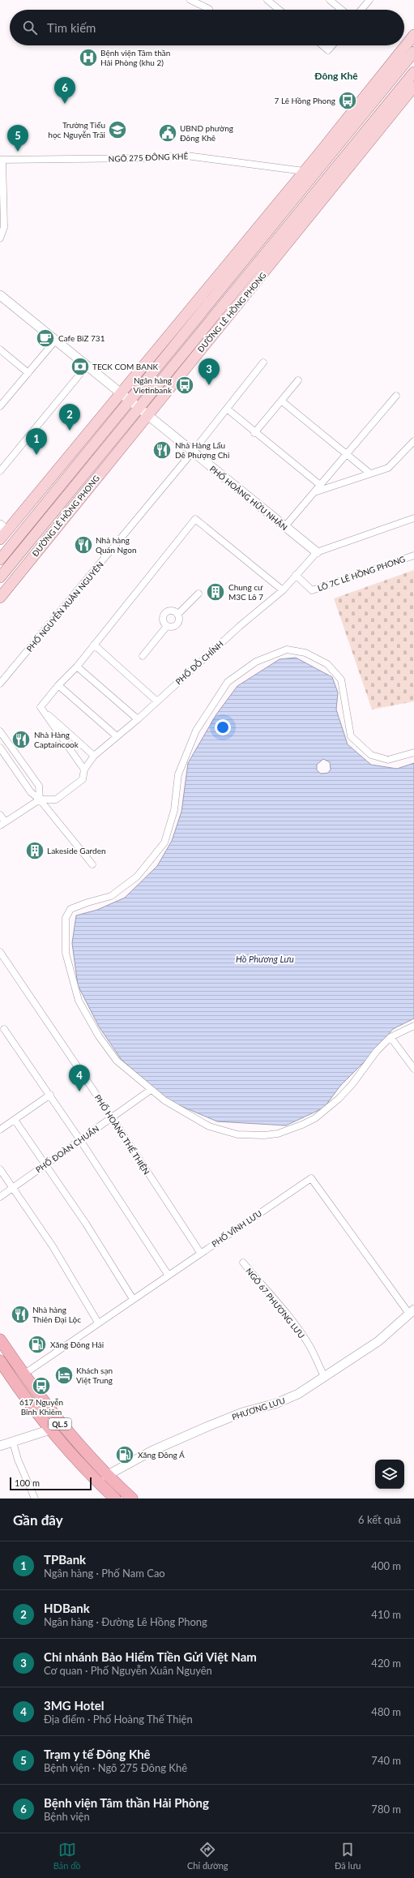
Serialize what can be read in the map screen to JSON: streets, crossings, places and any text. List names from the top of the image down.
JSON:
{
  "streets": {
    "highway": ["QL.5"],
    "main road": ["ĐƯỜNG LÊ HỒNG PHONG"],
    "street": [
      "NGÕ 275 ĐÔNG KHÊ",
      "PHỐ HOÀNG HỮU NHÂN",
      "LÔ 7C LÊ HỒNG PHONG",
      "PHỐ NGUYỄN XUÂN NGUYÊN",
      "PHỐ ĐỖ CHÍNH",
      "PHỐ HOÀNG THẾ THIỆN",
      "PHỐ ĐOÀN CHUẨN",
      "PHỐ VĨNH LƯU",
      "NGÕ 67 PHƯƠNG LƯU",
      "PHƯƠNG LƯU"
    ]
  },
  "crossings": [
    ["ĐƯỜNG LÊ HỒNG PHONG", "PHỐ HOÀNG HỮU NHÂN"],
    ["PHỐ HOÀNG HỮU NHÂN", "PHỐ NGUYỄN XUÂN NGUYÊN"],
    ["PHỐ HOÀNG HỮU NHÂN", "PHỐ ĐỖ CHÍNH"],
    ["LÔ 7C LÊ HỒNG PHONG", "PHỐ ĐỖ CHÍNH"],
    ["PHỐ HOÀNG THẾ THIỆN", "PHỐ ĐOÀN CHUẨN"],
    ["PHỐ HOÀNG THẾ THIỆN", "PHỐ VĨNH LƯU"],
    ["PHỐ VĨNH LƯU", "PHƯƠNG LƯU"],
    ["PHỐ VĨNH LƯU", "QL.5"],
    ["NGÕ 67 PHƯƠNG LƯU", "PHƯƠNG LƯU"],
    ["PHƯƠNG LƯU", "QL.5"]
  ],
  "districts": ["Đông Khê"],
  "water": ["Hồ Phương Lưu"],
  "places": {
    "hospital": ["Bệnh viện Tâm thần Hải Phòng (khu 2)"],
    "bus stop": ["7 Lê Hồng Phong", "Ngân hàng Vietinbank", "617 Nguyễn Bỉnh Khiêm"],
    "school or university": ["Trường Tiểu học Nguyễn Trãi"],
    "public building": ["UBND phường Đông Khê"],
    "cafe": ["Cafe BiZ 731"],
    "bank": ["TECK COM BANK"],
    "restaurant": [
      "Nhà Hàng Lẩu Dê Phượng Chi",
      "Nhà hàng Quán Ngon",
      "Nhà Hàng Captaincook",
      "Nhà hàng Thiên Đại Lộc"
    ],
    "building": ["Chung cư M3C Lô 7", "Lakeside Garden"],
    "fuel station": ["Xăng Đông Hải", "Xăng Đông Á"],
    "hotel": ["Khách sạn Việt Trung"]
  },
  "scale_bar": "100 m",
  "page": {
    "search": "Tìm kiếm",
    "pins": [
      "6",
      "5",
      "3",
      "2",
      "1",
      "4"
    ],
    "scale": "100 m",
    "heading": ["Gần đây", "6 kết quả"],
    "list": [
      {
        "mark": "1",
        "name": "TPBank",
        "note": "Ngân hàng · Phố Nam Cao",
        "value": "400 m"
      },
      {
        "mark": "2",
        "name": "HDBank",
        "note": "Ngân hàng · Đường Lê Hồng Phong",
        "value": "410 m"
      },
      {
        "mark": "3",
        "name": "Chi nhánh Bảo Hiểm Tiền Gửi Việt Nam",
        "note": "Cơ quan · Phố Nguyễn Xuân Nguyên",
        "value": "420 m"
      },
      {
        "mark": "4",
        "name": "3MG Hotel",
        "note": "Địa điểm · Phố Hoàng Thế Thiện",
        "value": "480 m"
      },
      {
        "mark": "5",
        "name": "Trạm y tế Đông Khê",
        "note": "Bệnh viện · Ngõ 275 Đông Khê",
        "value": "740 m"
      },
      {
        "mark": "6",
        "name": "Bệnh viện Tâm thần Hải Phòng",
        "note": "Bệnh viện",
        "value": "780 m"
      }
    ],
    "nav": ["Bản đồ", "Chỉ đường", "Đã lưu"]
  }
}
